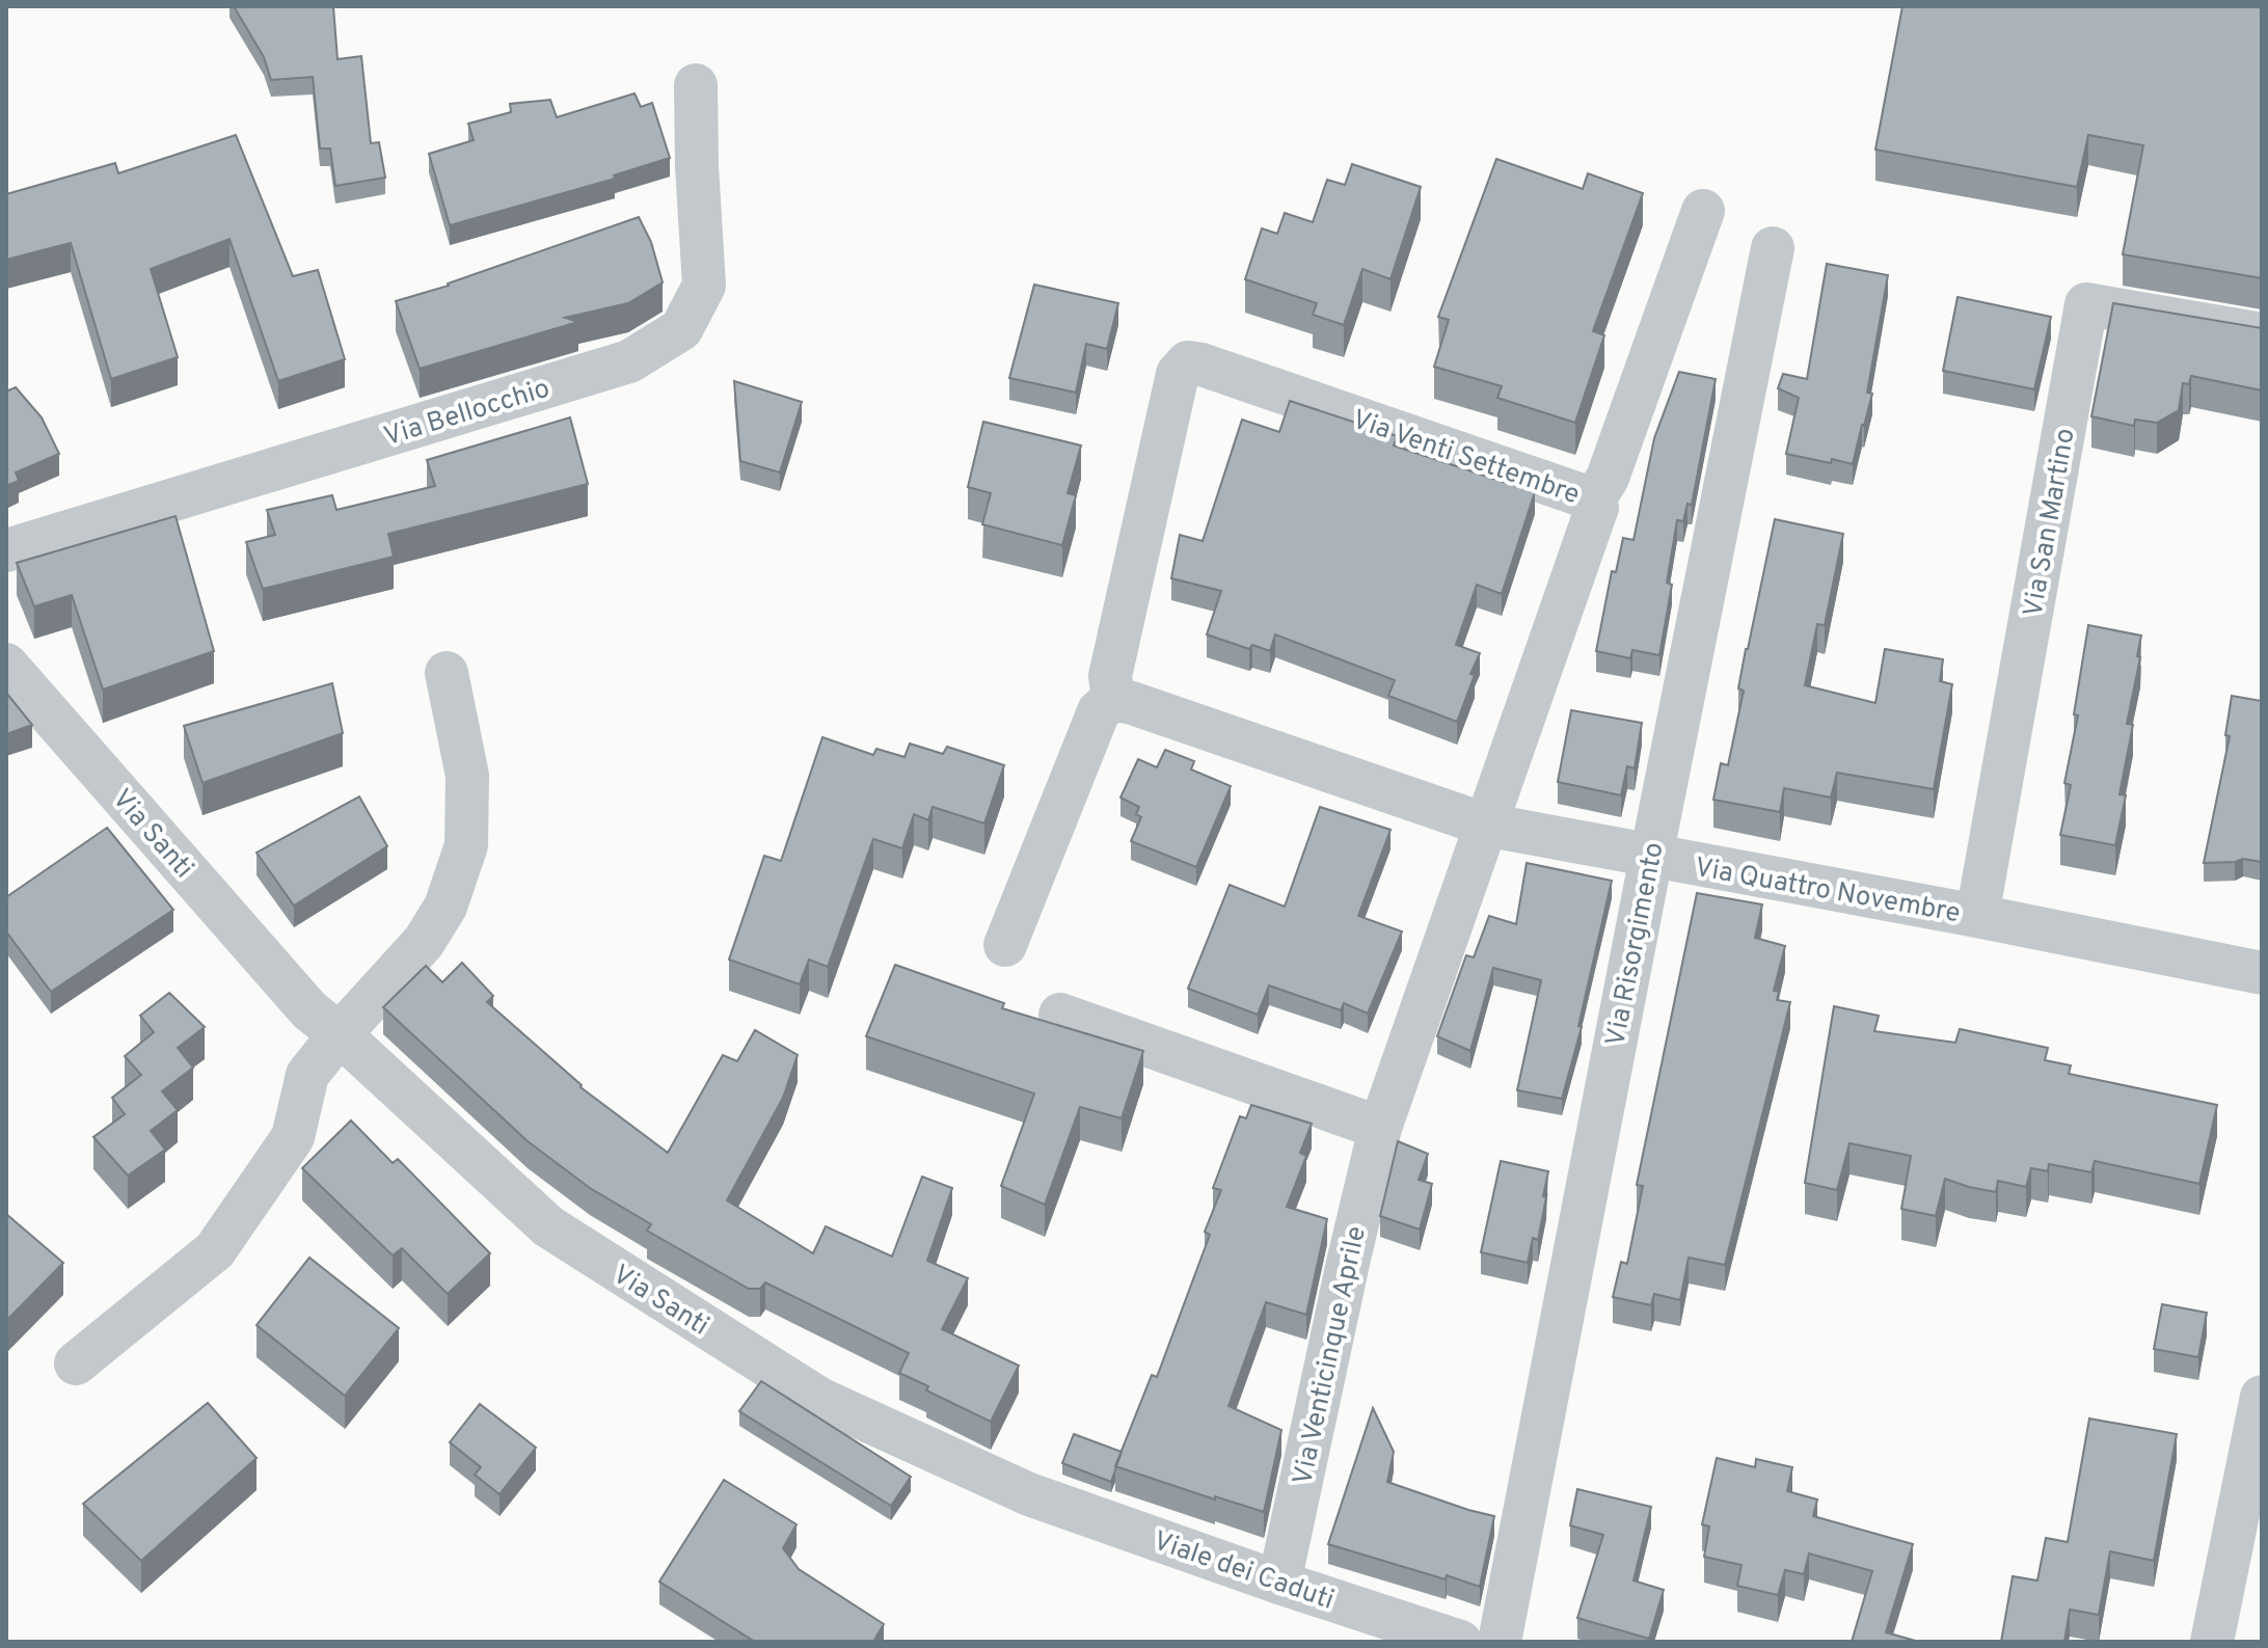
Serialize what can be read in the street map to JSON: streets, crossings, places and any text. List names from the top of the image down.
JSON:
{
  "streets": {
    "street": [
      "Via Bellocchio",
      "Via Venti Settembre",
      "Via San Martino",
      "Via Santi",
      "Via Quattro Novembre",
      "Via Risorgimento",
      "Via Venticinque Aprile",
      "Viale dei Caduti"
    ]
  },
  "crossings": [
    ["Via Venti Settembre", "Via Quattro Novembre"],
    ["Via Venti Settembre", "Via Venticinque Aprile"],
    ["Via San Martino", "Via Quattro Novembre"],
    ["Via Santi", "Viale dei Caduti"],
    ["Via Quattro Novembre", "Via Risorgimento"],
    ["Via Quattro Novembre", "Via Venticinque Aprile"],
    ["Via Venticinque Aprile", "Viale dei Caduti"]
  ]
}
